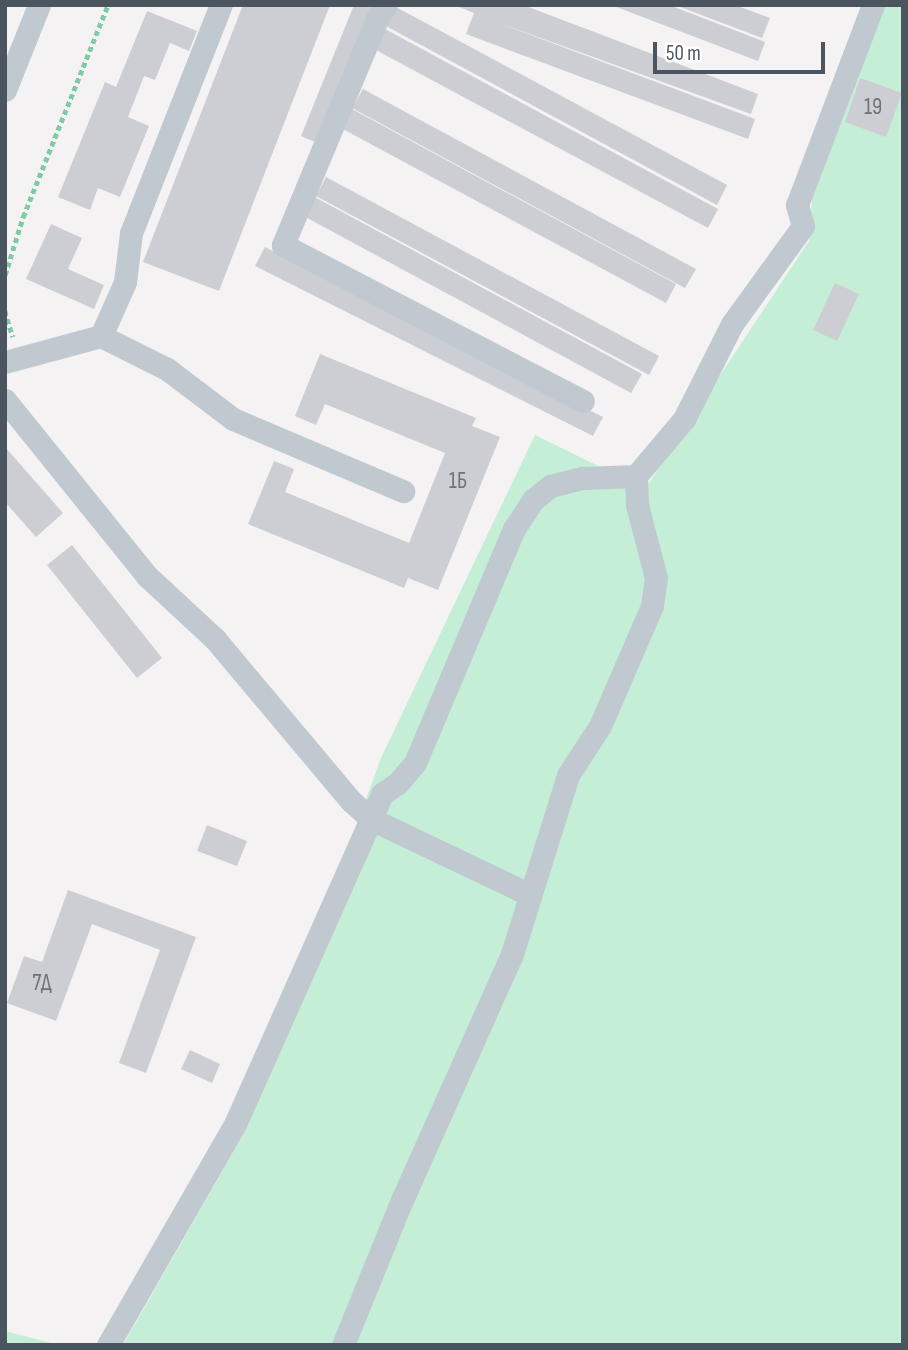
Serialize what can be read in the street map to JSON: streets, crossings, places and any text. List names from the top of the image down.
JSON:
{
  "house_numbers": ["19", "1Б", "7Д"],
  "scale_bar": "50 m"
}
